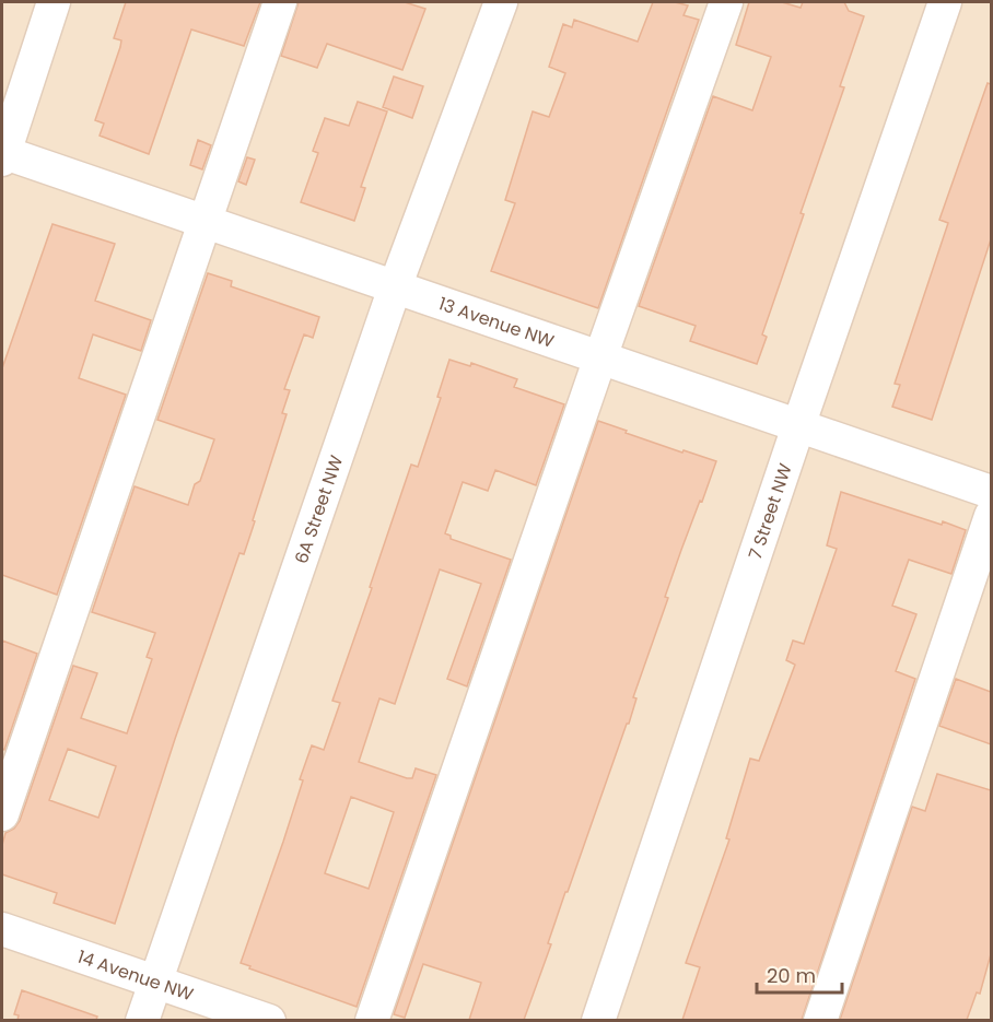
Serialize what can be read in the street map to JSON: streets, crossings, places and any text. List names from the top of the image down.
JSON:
{
  "streets": {
    "street": [
      "13 Avenue NW",
      "6A Street NW",
      "7 Street NW",
      "14 Avenue NW"
    ]
  },
  "crossings": [
    ["13 Avenue NW", "6A Street NW"],
    ["13 Avenue NW", "7 Street NW"],
    ["6A Street NW", "14 Avenue NW"]
  ],
  "scale_bar": "20 m"
}
